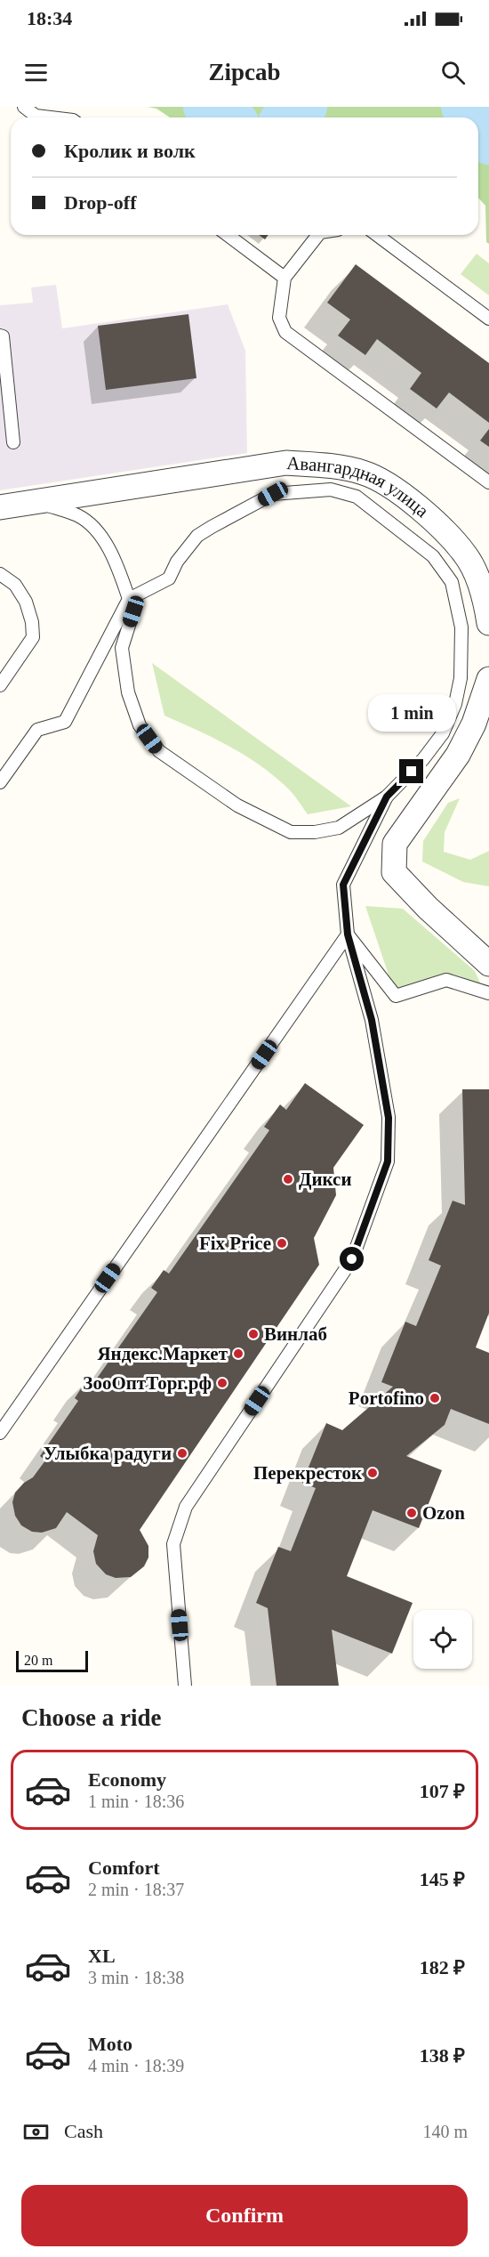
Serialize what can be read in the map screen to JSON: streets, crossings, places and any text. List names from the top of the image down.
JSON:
{
  "streets": {
    "street": ["Авангардная улица"]
  },
  "places": [
    "Дикси",
    "Fix Price",
    "Винлаб",
    "Яндекс.Маркет",
    "ЗооОптТорг.рф",
    "Portofino",
    "Улыбка радуги",
    "Перекресток",
    "Ozon"
  ],
  "scale_bar": "20 m",
  "page": {
    "status": "18:34",
    "header": "Zipcab",
    "banner": ["Кролик и волк", "Drop-off"],
    "bubble": "1 min",
    "scale": "20 m",
    "heading": "Choose a ride",
    "list": [
      {
        "name": "Economy",
        "note": "1 min · 18:36",
        "value": "107 ₽"
      },
      {
        "name": "Comfort",
        "note": "2 min · 18:37",
        "value": "145 ₽"
      },
      {
        "name": "XL",
        "note": "3 min · 18:38",
        "value": "182 ₽"
      },
      {
        "name": "Moto",
        "note": "4 min · 18:39",
        "value": "138 ₽"
      }
    ],
    "pay": ["Cash", "140 m"],
    "buttons": "Confirm"
  }
}
